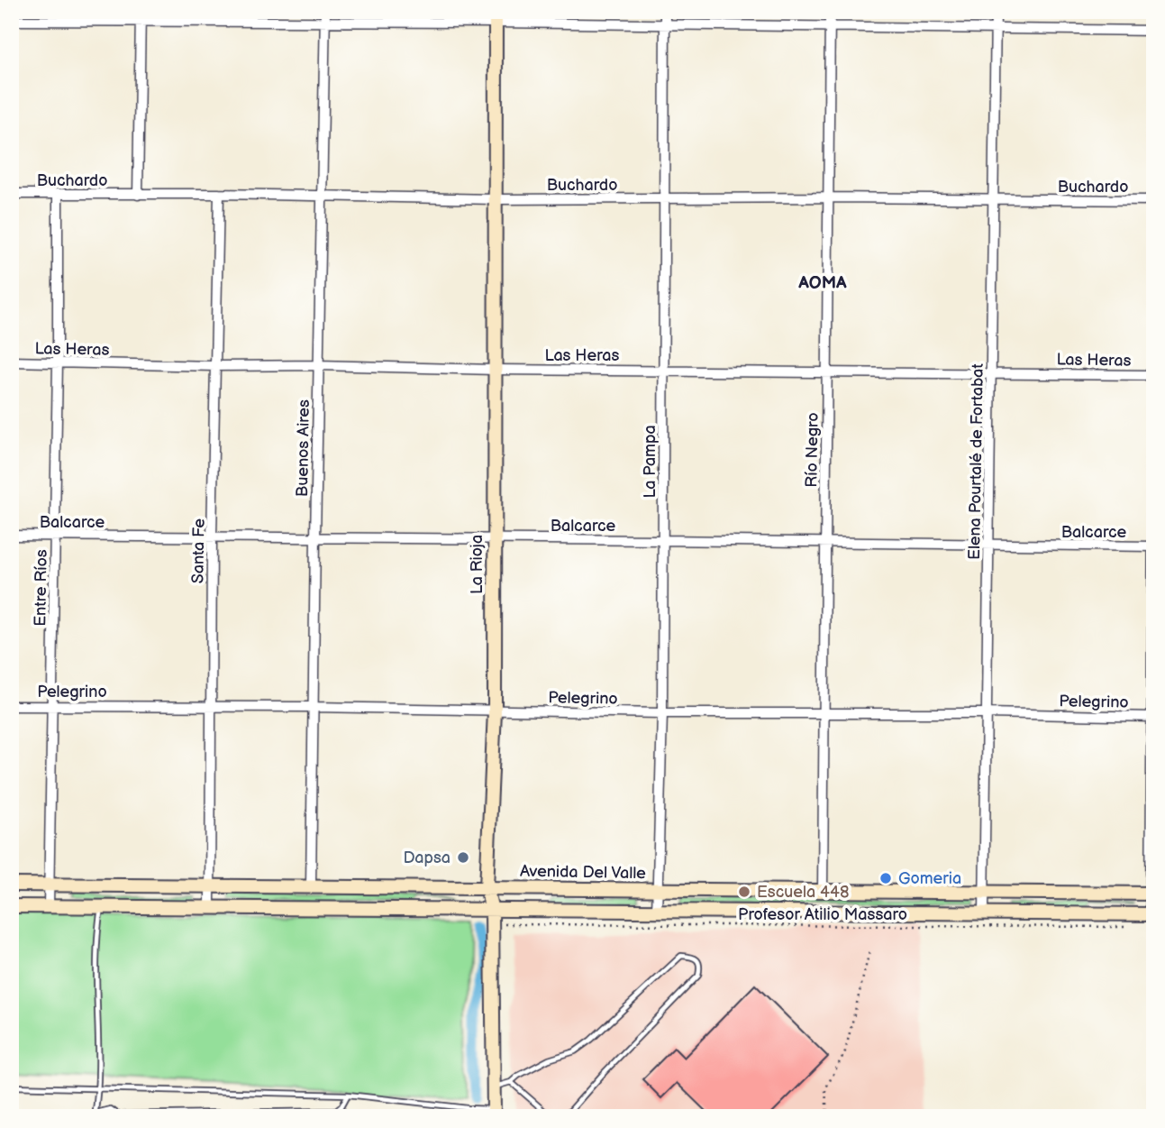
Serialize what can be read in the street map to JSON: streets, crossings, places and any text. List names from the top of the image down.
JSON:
{
  "streets": {
    "main road": ["La Rioja", "Avenida Del Valle"],
    "street": [
      "Buchardo",
      "Las Heras",
      "Buenos Aires",
      "Río Negro",
      "La Pampa",
      "Elena Pourtalé de Fortabat",
      "Balcarce",
      "Santa Fe",
      "Entre Ríos",
      "Pelegrino"
    ],
    "path": ["Profesor Atilio Massaro"]
  },
  "crossings": [
    ["Buchardo", "Buenos Aires"],
    ["Buchardo", "Río Negro"],
    ["Buchardo", "La Pampa"],
    ["Buchardo", "Elena Pourtalé de Fortabat"],
    ["Buchardo", "Santa Fe"],
    ["Buchardo", "La Rioja"],
    ["Buchardo", "Entre Ríos"],
    ["Las Heras", "Buenos Aires"],
    ["Las Heras", "Río Negro"],
    ["Las Heras", "La Pampa"],
    ["Las Heras", "Elena Pourtalé de Fortabat"],
    ["Las Heras", "Santa Fe"],
    ["Las Heras", "La Rioja"],
    ["Las Heras", "Entre Ríos"],
    ["Buenos Aires", "Balcarce"],
    ["Buenos Aires", "Pelegrino"],
    ["Buenos Aires", "Avenida Del Valle"],
    ["Río Negro", "Balcarce"],
    ["Río Negro", "Pelegrino"],
    ["Río Negro", "Avenida Del Valle"],
    ["La Pampa", "Balcarce"],
    ["La Pampa", "Pelegrino"],
    ["La Pampa", "Avenida Del Valle"],
    ["Elena Pourtalé de Fortabat", "Balcarce"],
    ["Elena Pourtalé de Fortabat", "Pelegrino"],
    ["Elena Pourtalé de Fortabat", "Avenida Del Valle"],
    ["Balcarce", "Santa Fe"],
    ["Balcarce", "La Rioja"],
    ["Balcarce", "Entre Ríos"],
    ["Santa Fe", "Pelegrino"],
    ["Santa Fe", "Avenida Del Valle"],
    ["La Rioja", "Pelegrino"],
    ["La Rioja", "Avenida Del Valle"],
    ["La Rioja", "Profesor Atilio Massaro"],
    ["Entre Ríos", "Pelegrino"],
    ["Entre Ríos", "Avenida Del Valle"]
  ],
  "districts": ["AOMA"],
  "places": ["Dapsa", "Gomeria", "Escuela 448"]
}
